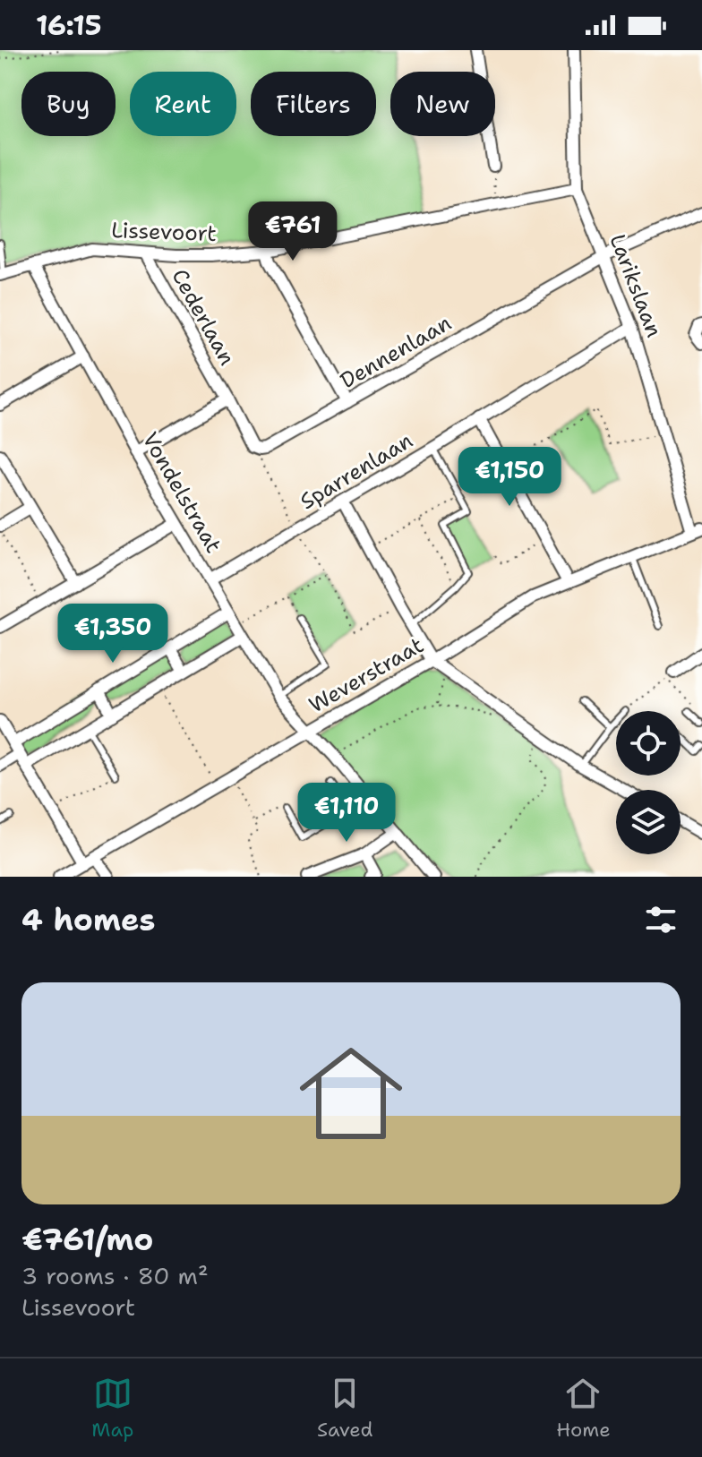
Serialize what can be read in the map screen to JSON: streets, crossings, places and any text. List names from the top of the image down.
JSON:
{
  "streets": {
    "street": [
      "Lissevoort",
      "Larikslaan",
      "Cederlaan",
      "Dennenlaan",
      "Sparrenlaan",
      "Vondelstraat",
      "Weverstraat"
    ]
  },
  "crossings": [
    ["Lissevoort", "Larikslaan"],
    ["Lissevoort", "Cederlaan"],
    ["Lissevoort", "Vondelstraat"],
    ["Larikslaan", "Dennenlaan"],
    ["Larikslaan", "Sparrenlaan"],
    ["Larikslaan", "Weverstraat"],
    ["Sparrenlaan", "Vondelstraat"],
    ["Vondelstraat", "Weverstraat"]
  ],
  "page": {
    "status": "16:15",
    "chip": [
      "Buy",
      "Rent",
      "Filters",
      "New"
    ],
    "price": [
      "€761",
      "€1,150",
      "€1,350",
      "€1,110"
    ],
    "heading": "4 homes",
    "list": [
      {
        "name": "€761/mo",
        "note": "3 rooms · 80 m² · Lissevoort"
      }
    ],
    "tabs": ["Map", "Saved", "Home"]
  }
}
